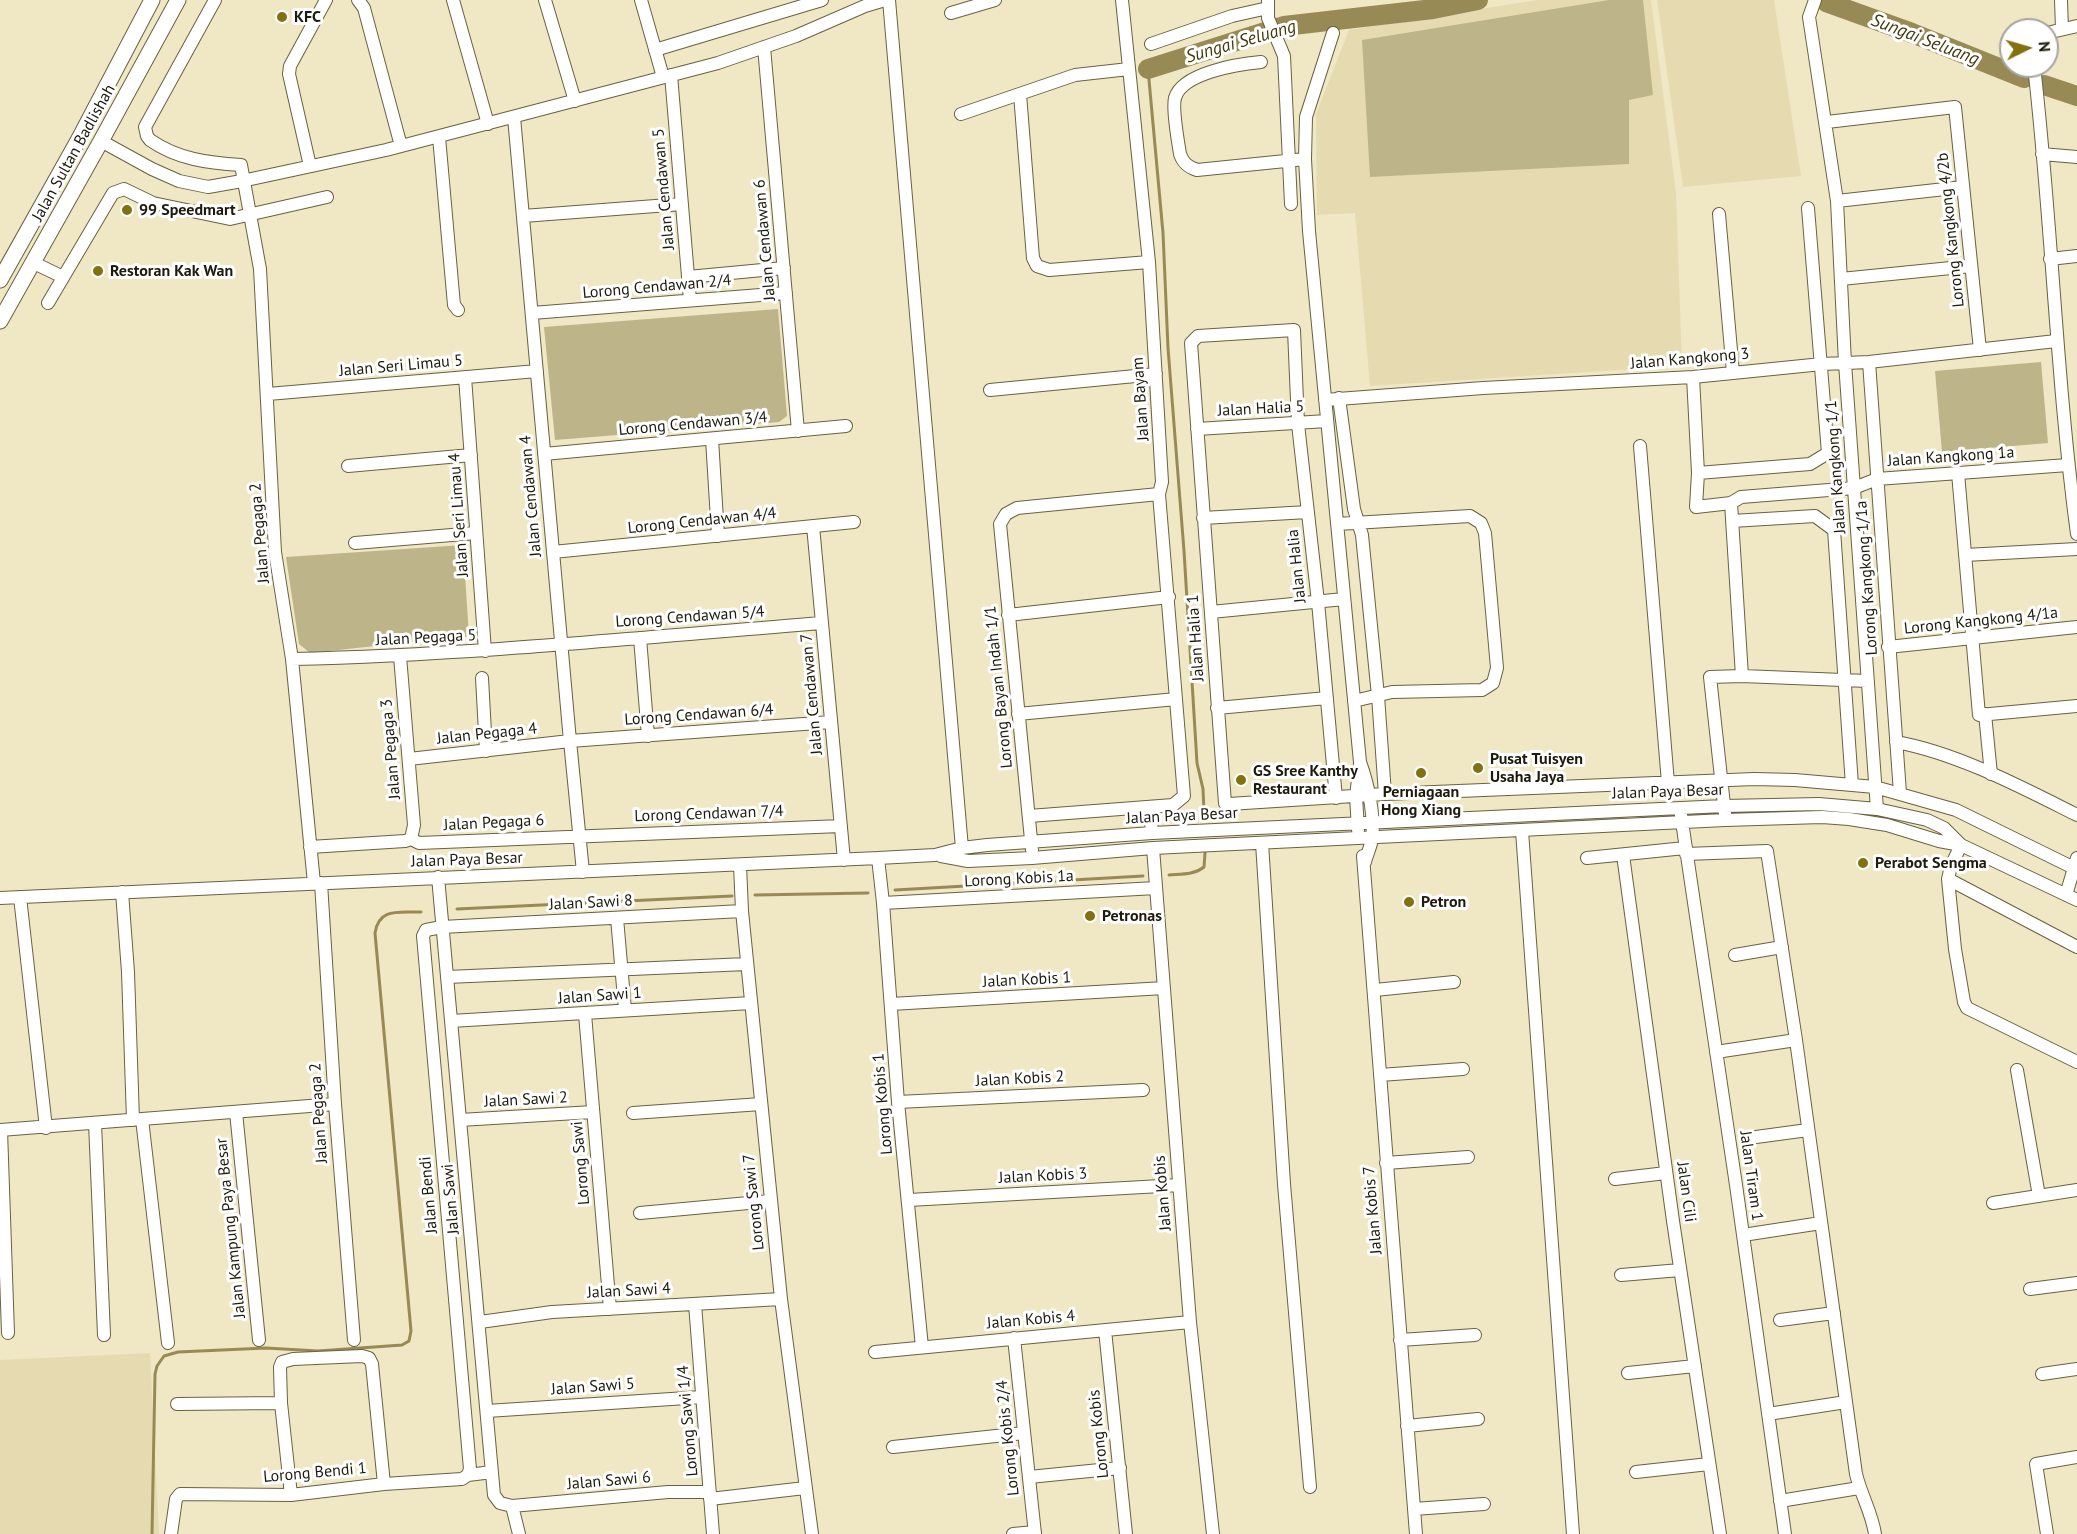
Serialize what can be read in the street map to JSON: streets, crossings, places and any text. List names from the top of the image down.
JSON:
{
  "streets": {
    "main road": ["Jalan Sultan Badlishah"],
    "street": [
      "Jalan Cendawan 5",
      "Lorong Kangkong 4/2b",
      "Jalan Cendawan 6",
      "Lorong Cendawan 2/4",
      "Jalan Kangkong 3",
      "Jalan Seri Limau 5",
      "Jalan Bayam",
      "Jalan Halia 5",
      "Lorong Cendawan 3/4",
      "Jalan Kangkong 1a",
      "Jalan Kangkong 1/1",
      "Jalan Cendawan 4",
      "Jalan Seri Limau 4",
      "Lorong Cendawan 4/4",
      "Jalan Pegaga 2",
      "Jalan Halia",
      "Lorong Kangkong 1/1a",
      "Lorong Cendawan 5/4",
      "Lorong Kangkong 4/1a",
      "Jalan Pegaga 5",
      "Jalan Halia 1",
      "Lorong Bayan Indah 1/1",
      "Jalan Cendawan 7",
      "Lorong Cendawan 6/4",
      "Jalan Pegaga 4",
      "Jalan Pegaga 3",
      "Jalan Paya Besar",
      "Lorong Cendawan 7/4",
      "Jalan Pegaga 6",
      "Lorong Kobis 1a",
      "Jalan Sawi 8",
      "Jalan Kobis 1",
      "Jalan Sawi 1",
      "Jalan Kobis 2",
      "Jalan Sawi 2",
      "Lorong Kobis 1",
      "Lorong Sawi",
      "Jalan Kobis 3",
      "Jalan Tiram 1",
      "Jalan Cili",
      "Jalan Kobis",
      "Jalan Bendi",
      "Jalan Sawi",
      "Lorong Sawi 7",
      "Jalan Kobis 7",
      "Jalan Kampung Paya Besar",
      "Jalan Sawi 4",
      "Jalan Kobis 4",
      "Jalan Sawi 5",
      "Lorong Sawi 1/4",
      "Lorong Kobis",
      "Lorong Kobis 2/4",
      "Lorong Bendi 1",
      "Jalan Sawi 6"
    ]
  },
  "crossings": [
    ["Jalan Cendawan 5", "Lorong Cendawan 2/4"],
    ["Lorong Kangkong 4/2b", "Jalan Kangkong 3"],
    ["Lorong Kangkong 4/2b", "Jalan Kangkong 1/1"],
    ["Jalan Cendawan 6", "Lorong Cendawan 2/4"],
    ["Jalan Cendawan 6", "Lorong Cendawan 3/4"],
    ["Lorong Cendawan 2/4", "Jalan Cendawan 4"],
    ["Jalan Kangkong 3", "Jalan Kangkong 1/1"],
    ["Jalan Kangkong 3", "Lorong Kangkong 1/1a"],
    ["Jalan Seri Limau 5", "Jalan Cendawan 4"],
    ["Jalan Seri Limau 5", "Jalan Seri Limau 4"],
    ["Jalan Seri Limau 5", "Jalan Pegaga 2"],
    ["Jalan Bayam", "Lorong Bayan Indah 1/1"],
    ["Jalan Halia 5", "Jalan Halia"],
    ["Jalan Halia 5", "Jalan Halia 1"],
    ["Lorong Cendawan 3/4", "Jalan Cendawan 4"],
    ["Jalan Kangkong 1a", "Jalan Kangkong 1/1"],
    ["Jalan Kangkong 1a", "Lorong Kangkong 1/1a"],
    ["Jalan Kangkong 1/1", "Jalan Halia 1"],
    ["Jalan Kangkong 1/1", "Jalan Paya Besar"],
    ["Jalan Cendawan 4", "Lorong Cendawan 4/4"],
    ["Jalan Cendawan 4", "Lorong Cendawan 5/4"],
    ["Jalan Cendawan 4", "Jalan Pegaga 5"],
    ["Jalan Cendawan 4", "Lorong Cendawan 6/4"],
    ["Jalan Cendawan 4", "Jalan Pegaga 4"],
    ["Jalan Cendawan 4", "Jalan Paya Besar"],
    ["Jalan Cendawan 4", "Lorong Cendawan 7/4"],
    ["Jalan Cendawan 4", "Jalan Pegaga 6"],
    ["Jalan Seri Limau 4", "Jalan Pegaga 5"],
    ["Lorong Cendawan 4/4", "Jalan Cendawan 7"],
    ["Jalan Pegaga 2", "Jalan Pegaga 5"],
    ["Jalan Pegaga 2", "Jalan Paya Besar"],
    ["Jalan Pegaga 2", "Jalan Pegaga 6"],
    ["Jalan Halia", "Jalan Halia 1"],
    ["Lorong Kangkong 1/1a", "Lorong Kangkong 4/1a"],
    ["Lorong Kangkong 1/1a", "Jalan Halia 1"],
    ["Lorong Cendawan 5/4", "Jalan Pegaga 5"],
    ["Lorong Cendawan 5/4", "Jalan Cendawan 7"],
    ["Jalan Pegaga 5", "Jalan Pegaga 3"],
    ["Jalan Halia 1", "Jalan Kobis 7"],
    ["Lorong Bayan Indah 1/1", "Jalan Paya Besar"],
    ["Jalan Cendawan 7", "Lorong Cendawan 6/4"],
    ["Jalan Cendawan 7", "Jalan Paya Besar"],
    ["Jalan Cendawan 7", "Lorong Cendawan 7/4"],
    ["Lorong Cendawan 6/4", "Jalan Pegaga 4"],
    ["Jalan Pegaga 4", "Jalan Pegaga 3"],
    ["Jalan Pegaga 3", "Jalan Pegaga 6"],
    ["Jalan Paya Besar", "Lorong Kobis 1"],
    ["Jalan Paya Besar", "Jalan Tiram 1"],
    ["Jalan Paya Besar", "Jalan Kobis"],
    ["Jalan Paya Besar", "Jalan Sawi"],
    ["Jalan Paya Besar", "Lorong Sawi 7"],
    ["Jalan Paya Besar", "Jalan Kobis 7"],
    ["Lorong Cendawan 7/4", "Jalan Pegaga 6"],
    ["Lorong Kobis 1a", "Lorong Kobis 1"],
    ["Lorong Kobis 1a", "Jalan Kobis"],
    ["Jalan Sawi 8", "Jalan Bendi"],
    ["Jalan Sawi 8", "Jalan Sawi"],
    ["Jalan Sawi 8", "Lorong Sawi 7"],
    ["Jalan Kobis 1", "Lorong Kobis 1"],
    ["Jalan Kobis 1", "Jalan Kobis"],
    ["Jalan Sawi 1", "Lorong Sawi"],
    ["Jalan Sawi 1", "Jalan Sawi"],
    ["Jalan Sawi 1", "Lorong Sawi 7"],
    ["Jalan Kobis 2", "Lorong Kobis 1"],
    ["Jalan Sawi 2", "Lorong Sawi"],
    ["Jalan Sawi 2", "Jalan Sawi"],
    ["Lorong Kobis 1", "Jalan Kobis 3"],
    ["Lorong Kobis 1", "Jalan Kobis 4"],
    ["Lorong Sawi", "Jalan Sawi 4"],
    ["Jalan Kobis 3", "Jalan Kobis"],
    ["Jalan Kobis", "Jalan Kobis 4"],
    ["Jalan Bendi", "Jalan Sawi"],
    ["Jalan Bendi", "Lorong Bendi 1"],
    ["Jalan Sawi", "Jalan Sawi 4"],
    ["Jalan Sawi", "Jalan Sawi 5"],
    ["Jalan Sawi", "Lorong Bendi 1"],
    ["Jalan Sawi", "Jalan Sawi 6"],
    ["Lorong Sawi 7", "Jalan Sawi 4"],
    ["Lorong Sawi 7", "Jalan Sawi 6"],
    ["Jalan Sawi 4", "Lorong Sawi 1/4"],
    ["Jalan Kobis 4", "Lorong Kobis"],
    ["Jalan Kobis 4", "Lorong Kobis 2/4"],
    ["Jalan Sawi 5", "Lorong Sawi 1/4"],
    ["Lorong Sawi 1/4", "Jalan Sawi 6"]
  ],
  "water": ["Sungai Seluang"],
  "places": [
    "KFC",
    "99 Speedmart",
    "Restoran Kak Wan",
    "Pusat Tuisyen Usaha Jaya",
    "Perniagaan Hong Xiang",
    "GS Sree Kanthy Restaurant",
    "Perabot Sengma",
    "Petron",
    "Petronas"
  ],
  "north": "right"
}
